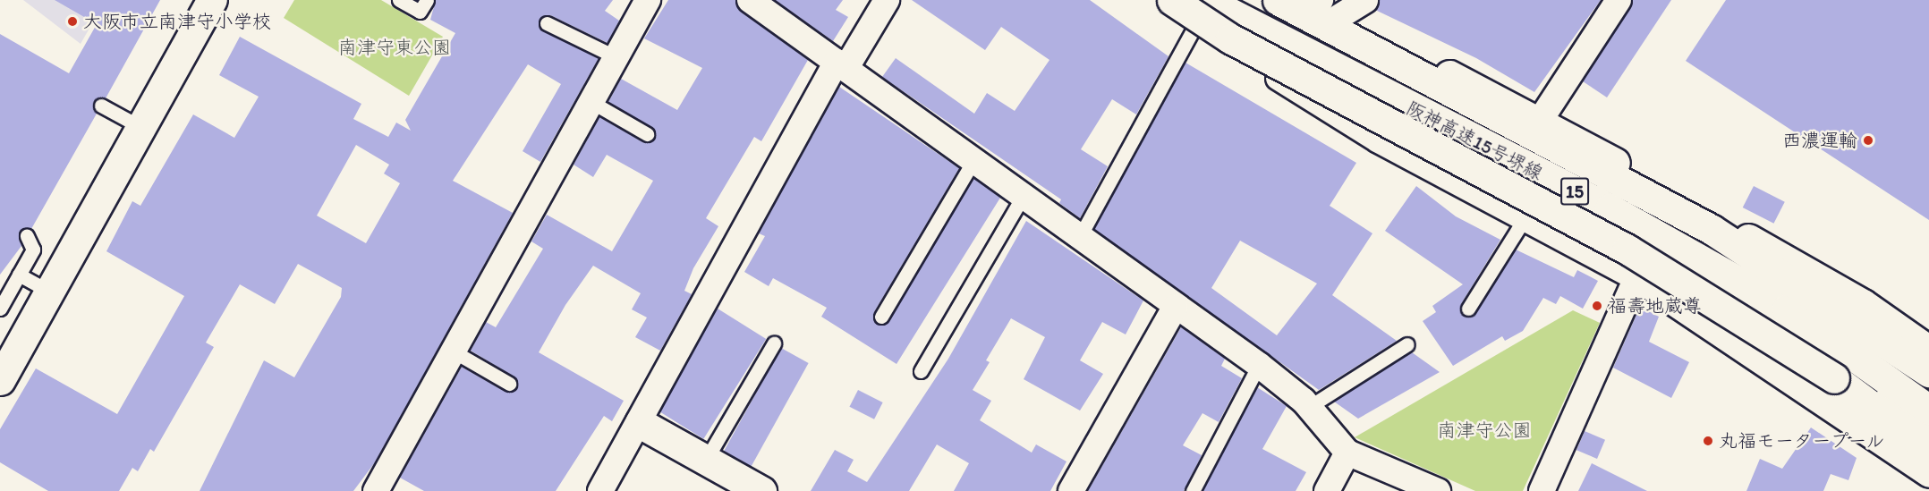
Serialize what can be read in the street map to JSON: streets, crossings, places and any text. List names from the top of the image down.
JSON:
{
  "streets": {
    "main road": ["阪神高速15号堺線", "15"]
  },
  "parks": ["南津守東公園", "南津守公園"],
  "places": [
    "大阪市立南津守小学校",
    "西濃運輸",
    "福壽地蔵尊",
    "丸福モータープール"
  ]
}
